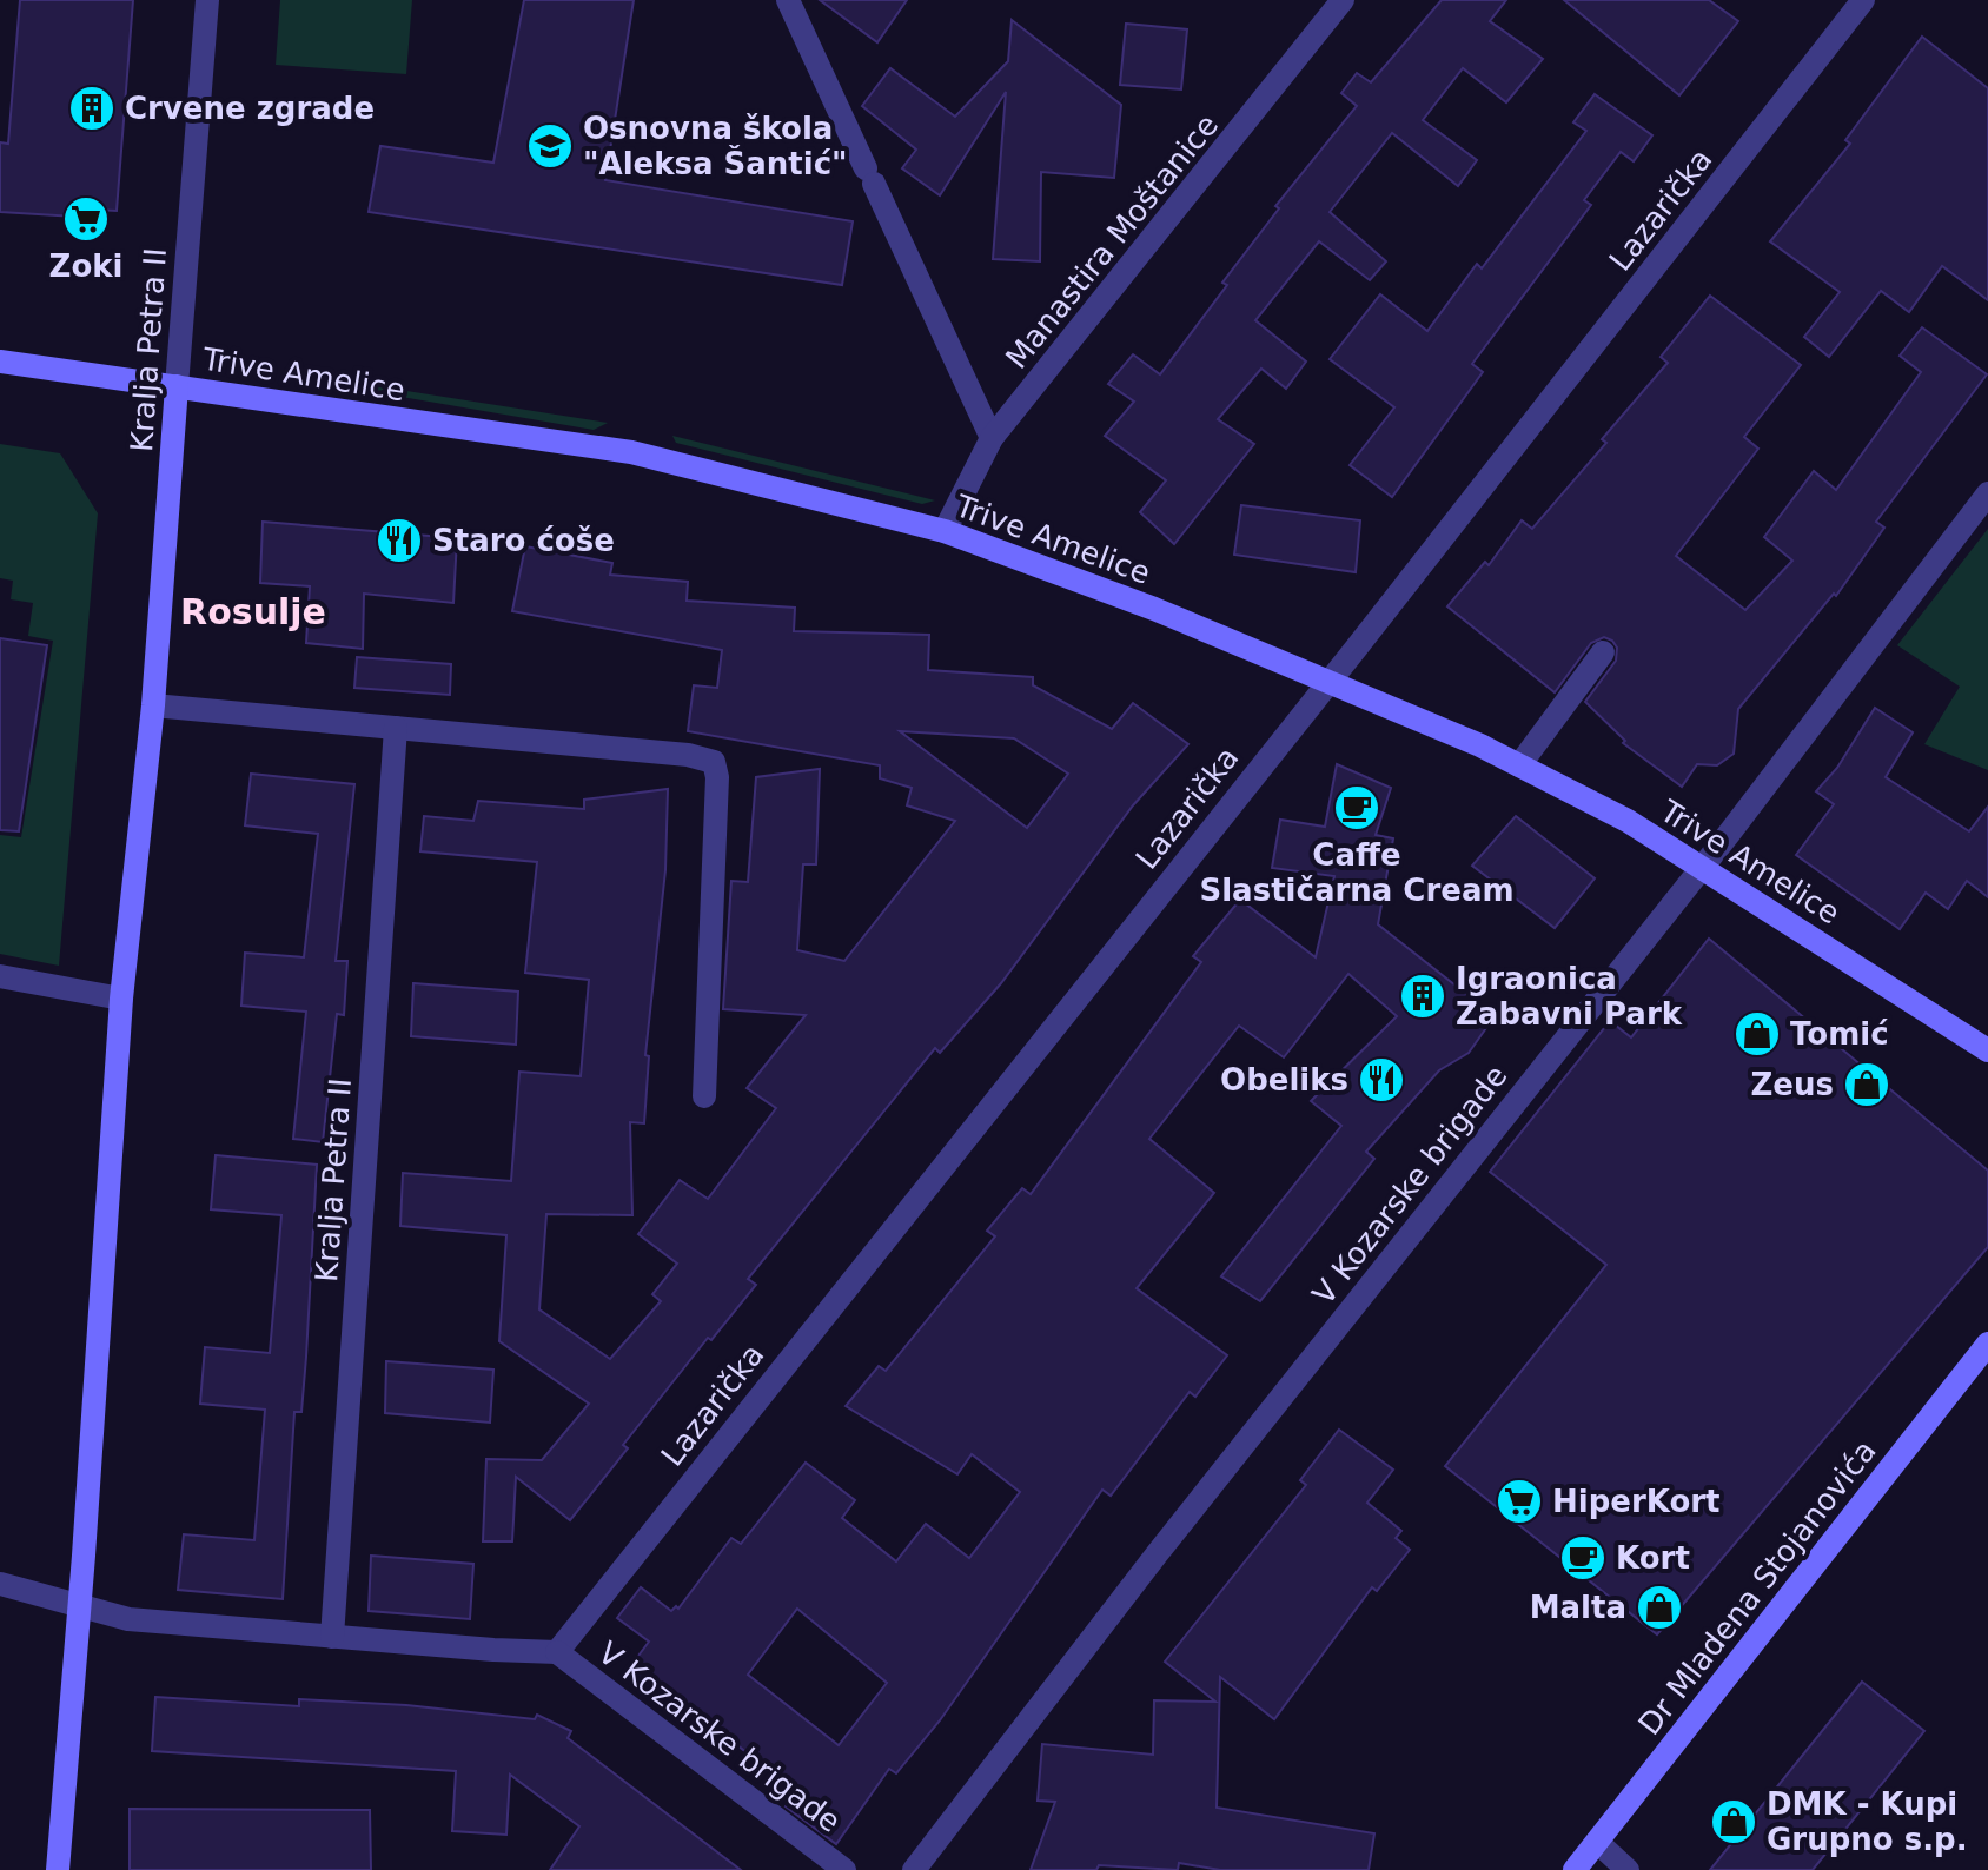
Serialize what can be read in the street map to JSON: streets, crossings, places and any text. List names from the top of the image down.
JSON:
{
  "streets": {
    "main road": ["Kralja Petra II", "Trive Amelice", "Dr Mladena Stojanovića"],
    "street": ["Lazarička", "Manastira Moštanice", "V Kozarske brigade"]
  },
  "crossings": [
    ["Lazarička", "Trive Amelice"],
    ["Lazarička", "V Kozarske brigade"],
    ["Manastira Moštanice", "Trive Amelice"],
    ["Kralja Petra II", "Trive Amelice"],
    ["Trive Amelice", "V Kozarske brigade"]
  ],
  "districts": ["Rosulje"],
  "places": {
    "building": ["Crvene zgrade", "Igraonica Zabavni Park"],
    "school or university": ["Osnovna škola \"Aleksa Šantić\""],
    "supermarket": ["Zoki", "HiperKort"],
    "restaurant": ["Staro ćoše", "Obeliks"],
    "cafe": ["Caffe Slastičarna Cream", "Kort"],
    "shop": [
      "Tomić",
      "Zeus",
      "Malta",
      "DMK - Kupi Grupno s.p."
    ]
  }
}
